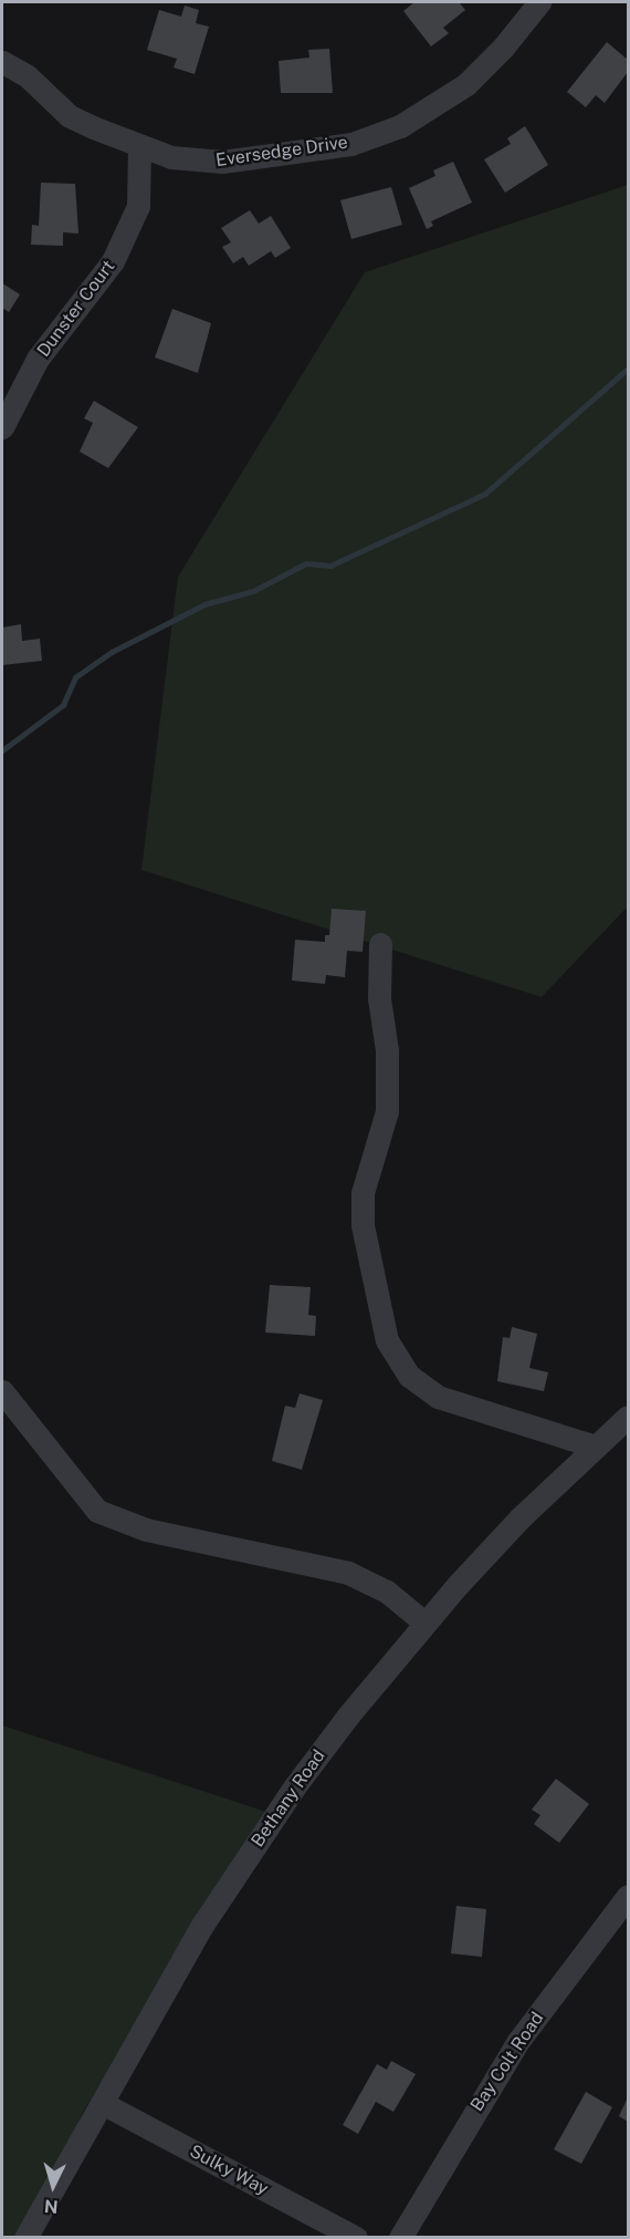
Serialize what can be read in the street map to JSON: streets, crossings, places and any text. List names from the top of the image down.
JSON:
{
  "streets": {
    "street": [
      "Eversedge Drive",
      "Dunster Court",
      "Bethany Road",
      "Bay Colt Road",
      "Sulky Way"
    ]
  },
  "crossings": [
    ["Eversedge Drive", "Dunster Court"],
    ["Bethany Road", "Sulky Way"]
  ],
  "north": "bottom"
}
